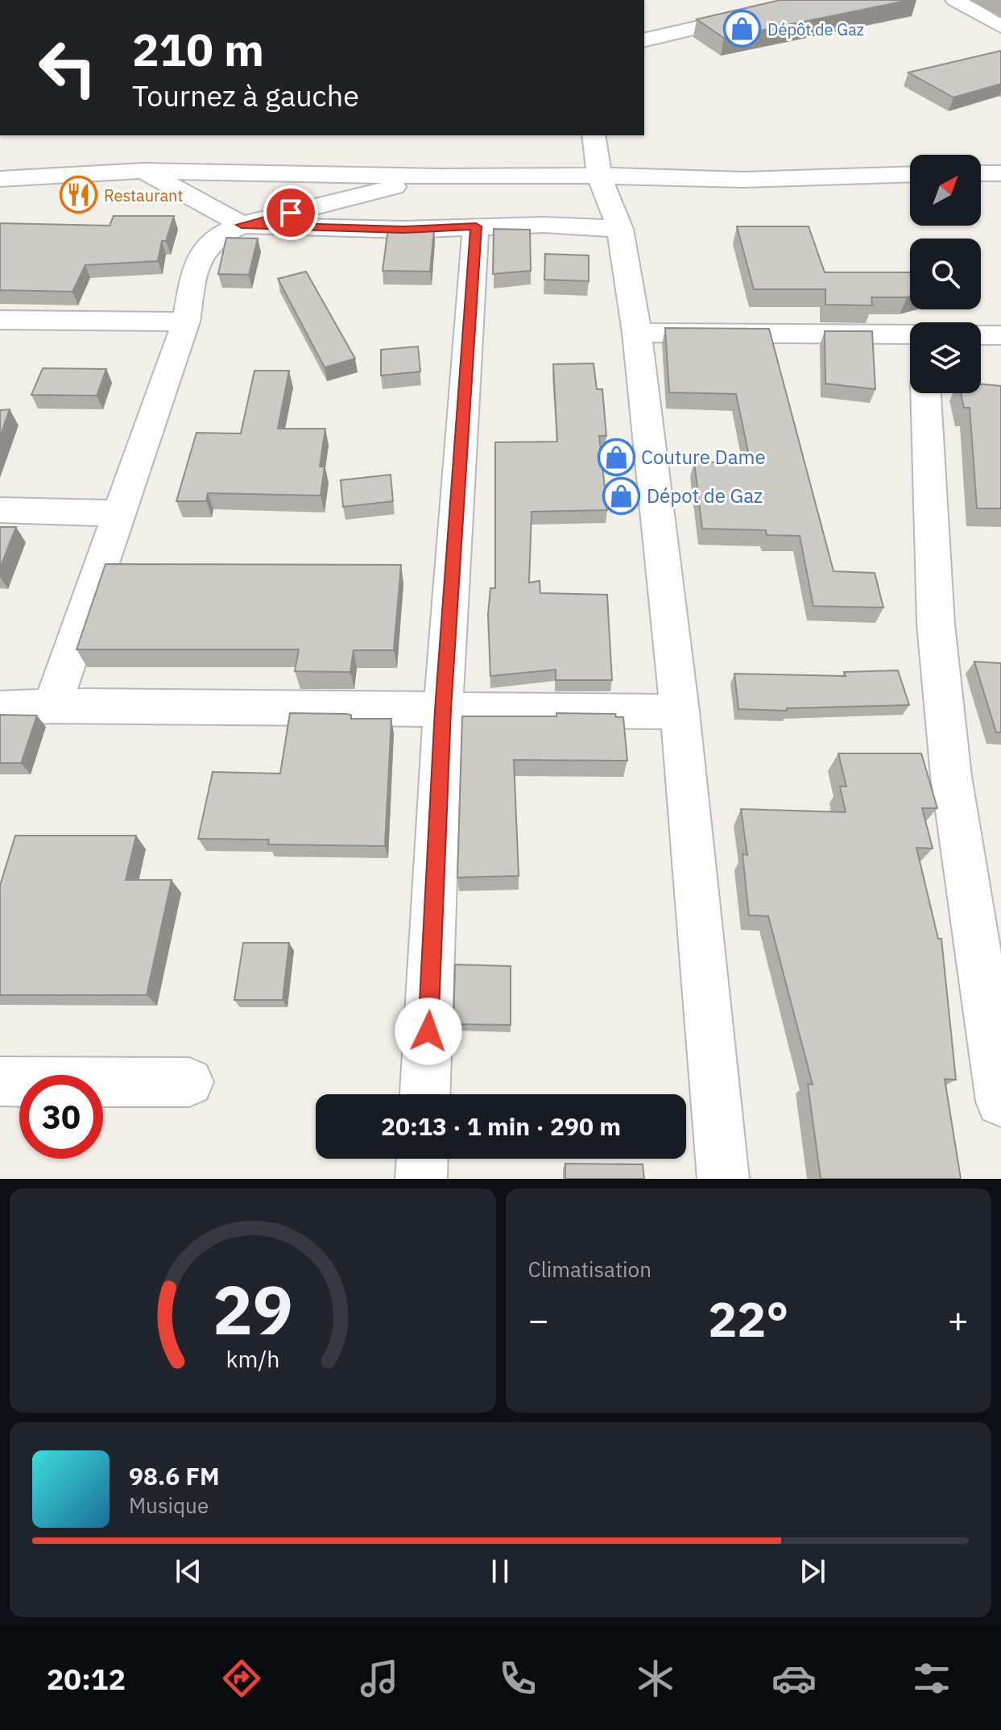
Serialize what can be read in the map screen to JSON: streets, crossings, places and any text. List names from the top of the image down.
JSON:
{
  "places": {
    "shop": ["Dépôt de Gaz", "Couture Dame", "Dépot de Gaz"],
    "restaurant": ["Restaurant"]
  },
  "north": "top right",
  "page": {
    "turn": ["210 m", "Tournez à gauche"],
    "limit": "30",
    "trip": "20:13 · 1 min · 290 m",
    "tile": "Climatisation",
    "heat": ["−", "22°", "+"],
    "song": ["98.6 FM", "Musique"],
    "tabs": "20:12",
    "gauge": ["29", "km/h"]
  }
}
